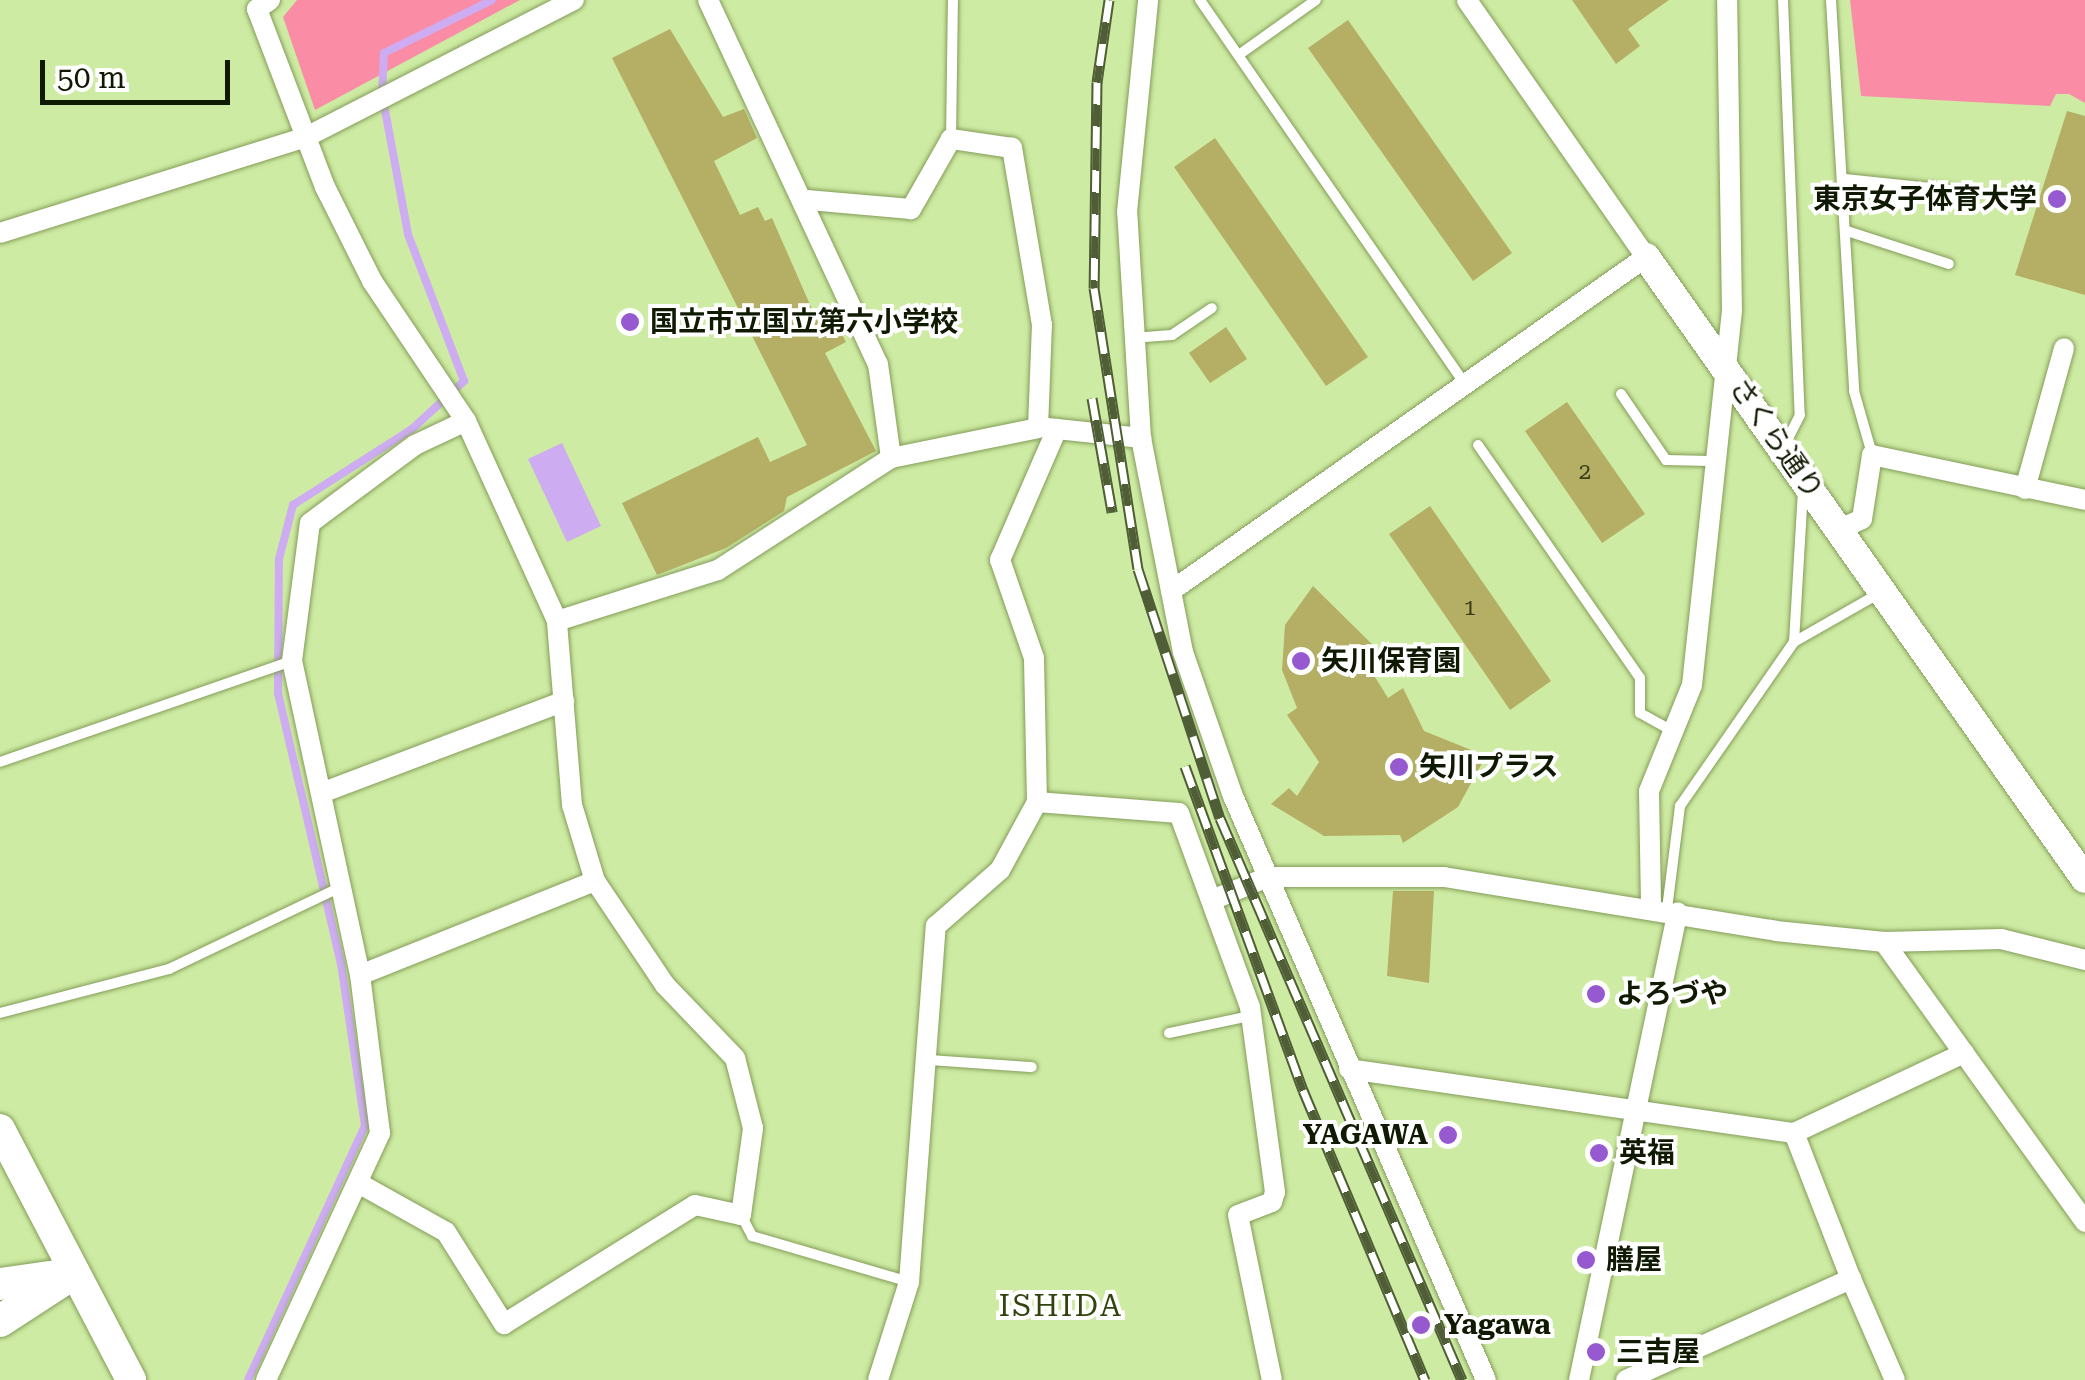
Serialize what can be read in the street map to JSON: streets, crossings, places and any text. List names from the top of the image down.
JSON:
{
  "streets": {
    "street": ["さくら通り"]
  },
  "districts": ["ISHIDA"],
  "places": [
    "東京女子体育大学",
    "国立市立国立第六小学校",
    "矢川保育園",
    "矢川プラス",
    "よろづや",
    "YAGAWA",
    "英福",
    "膳屋",
    "Yagawa",
    "三吉屋"
  ],
  "house_numbers": ["2", "1"],
  "scale_bar": "50 m"
}
